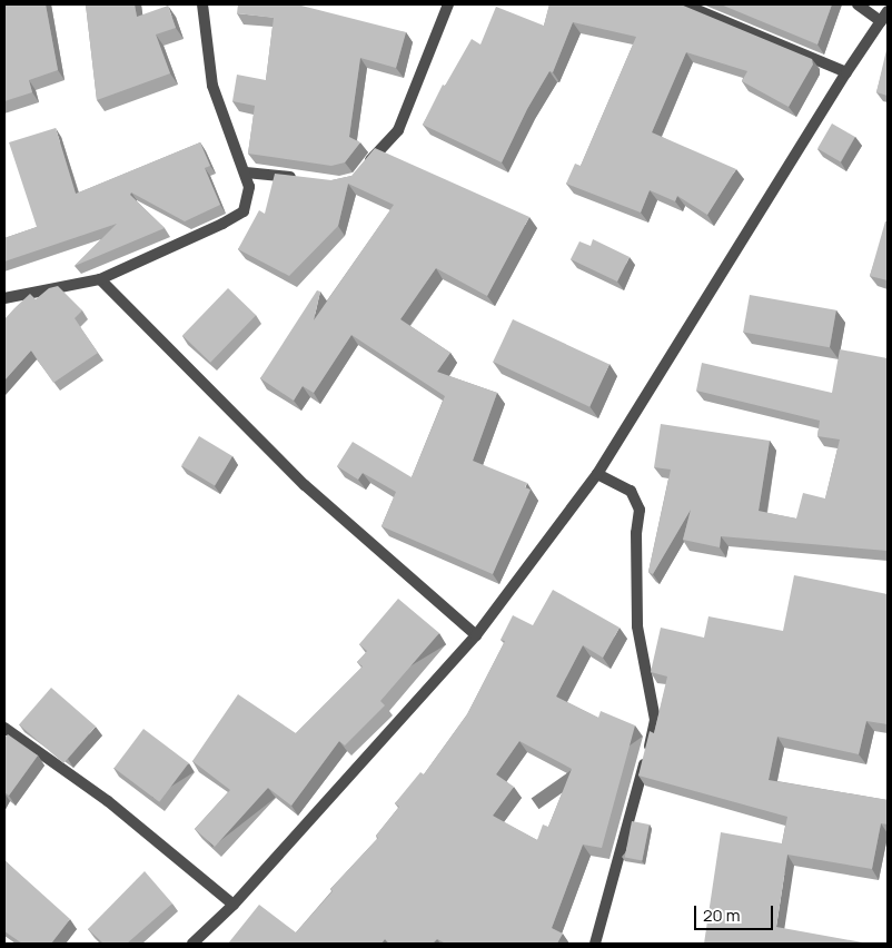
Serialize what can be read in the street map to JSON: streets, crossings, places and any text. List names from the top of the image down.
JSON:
{
  "scale_bar": "20 m"
}
